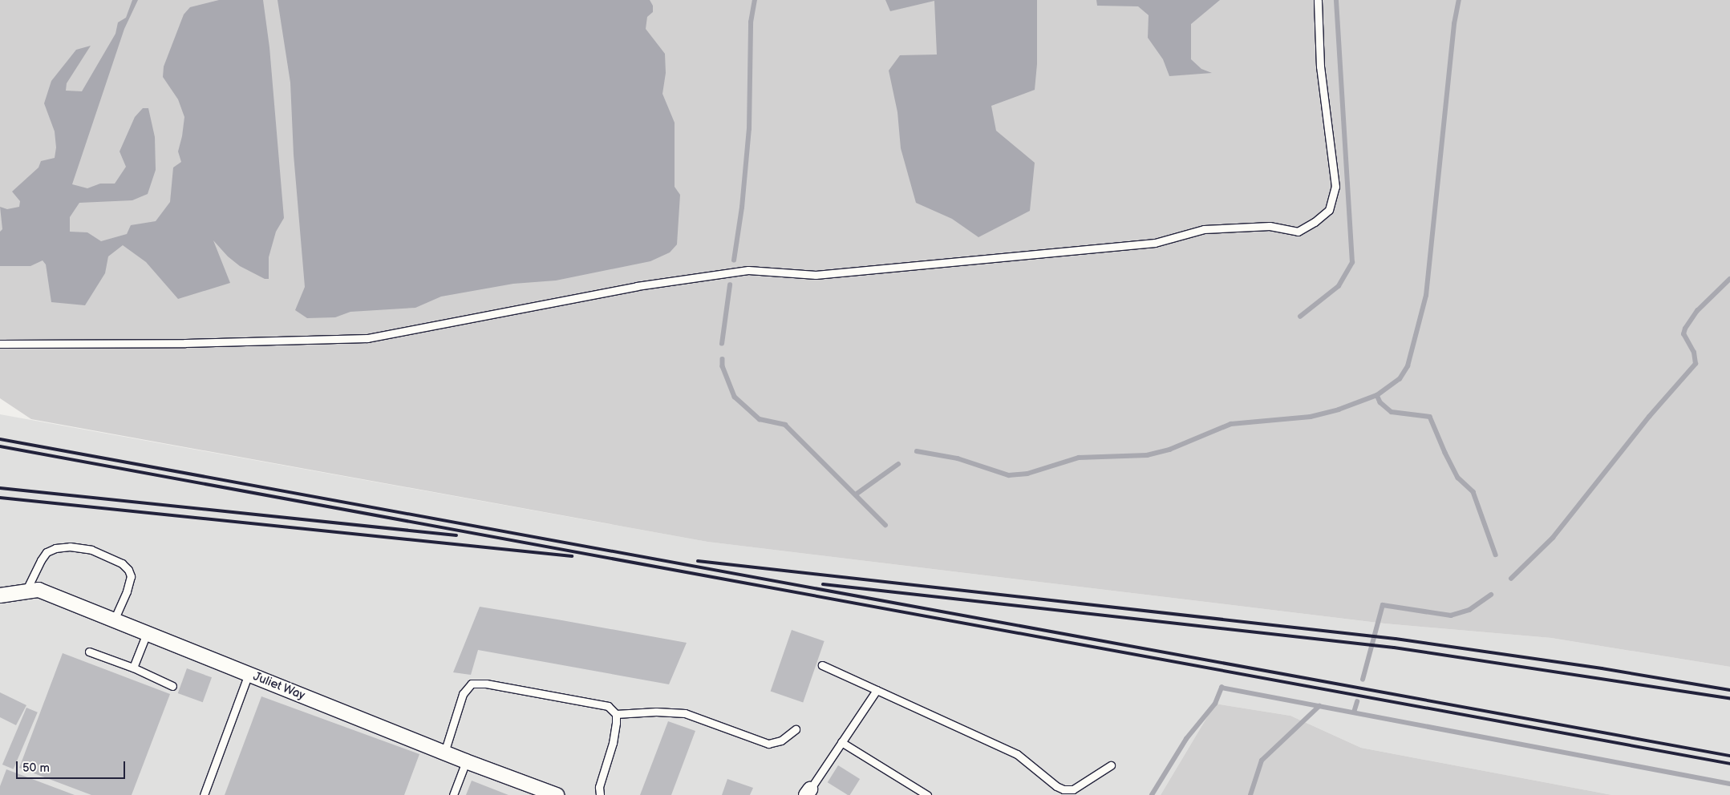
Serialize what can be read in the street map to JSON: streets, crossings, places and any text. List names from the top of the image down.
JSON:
{
  "streets": {
    "street": ["Juliet Way"]
  },
  "scale_bar": "50 m"
}
